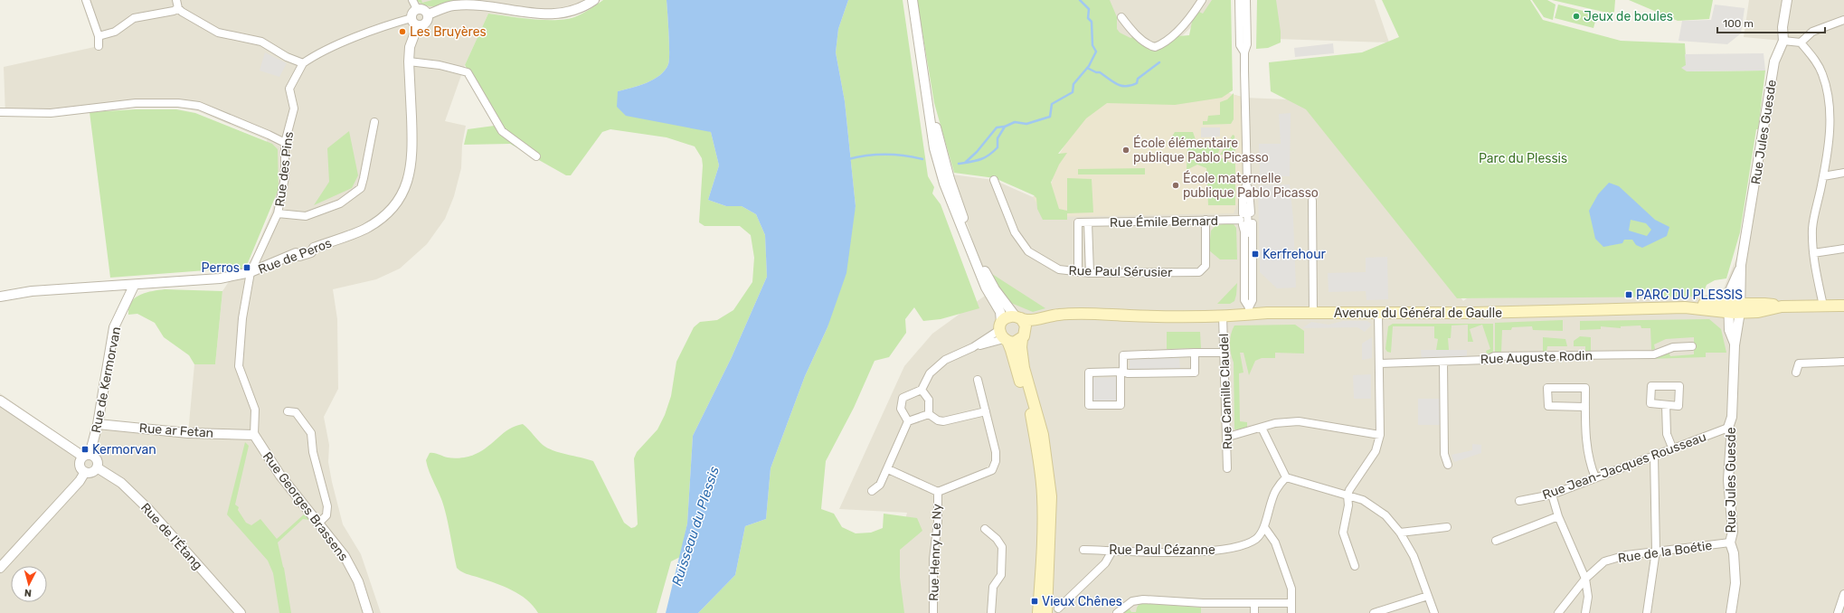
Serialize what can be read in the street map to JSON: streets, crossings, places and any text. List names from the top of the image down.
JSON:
{
  "streets": {
    "main road": ["Avenue du Général de Gaulle"],
    "street": [
      "Rue Jules Guesde",
      "Rue des Pins",
      "Rue Émile Bernard",
      "Rue de Peros",
      "Rue Paul Sérusier",
      "Rue Auguste Rodin",
      "Rue de Kermorvan",
      "Rue Camille Claudel",
      "Rue ar Fetan",
      "Rue Jean-Jacques Rousseau",
      "Rue Georges Brassens",
      "Rue de l'Étang",
      "Rue Paul Cézanne",
      "Rue de la Boétie",
      "Rue Henry Le Ny"
    ]
  },
  "crossings": [
    ["Rue Jules Guesde", "Avenue du Général de Gaulle"],
    ["Rue Jules Guesde", "Rue Jean-Jacques Rousseau"],
    ["Rue Jules Guesde", "Rue de la Boétie"],
    ["Rue des Pins", "Rue de Peros"],
    ["Rue Émile Bernard", "Rue Paul Sérusier"],
    ["Rue de Peros", "Rue de Kermorvan"],
    ["Avenue du Général de Gaulle", "Rue Camille Claudel"],
    ["Rue de Kermorvan", "Rue ar Fetan"],
    ["Rue de Kermorvan", "Rue de l'Étang"],
    ["Rue ar Fetan", "Rue Georges Brassens"]
  ],
  "water": ["Ruisseau du Plessis"],
  "parks": ["Parc du Plessis"],
  "places": {
    "other": [
      "Jeux de boules",
      "Les Bruyères",
      "École élémentaire publique Pablo Picasso",
      "École maternelle publique Pablo Picasso"
    ],
    "transit": [
      "Kerfrehour",
      "Perros",
      "PARC DU PLESSIS",
      "Kermorvan",
      "Vieux Chênes"
    ]
  },
  "scale_bar": "100 m",
  "north": "bottom"
}
